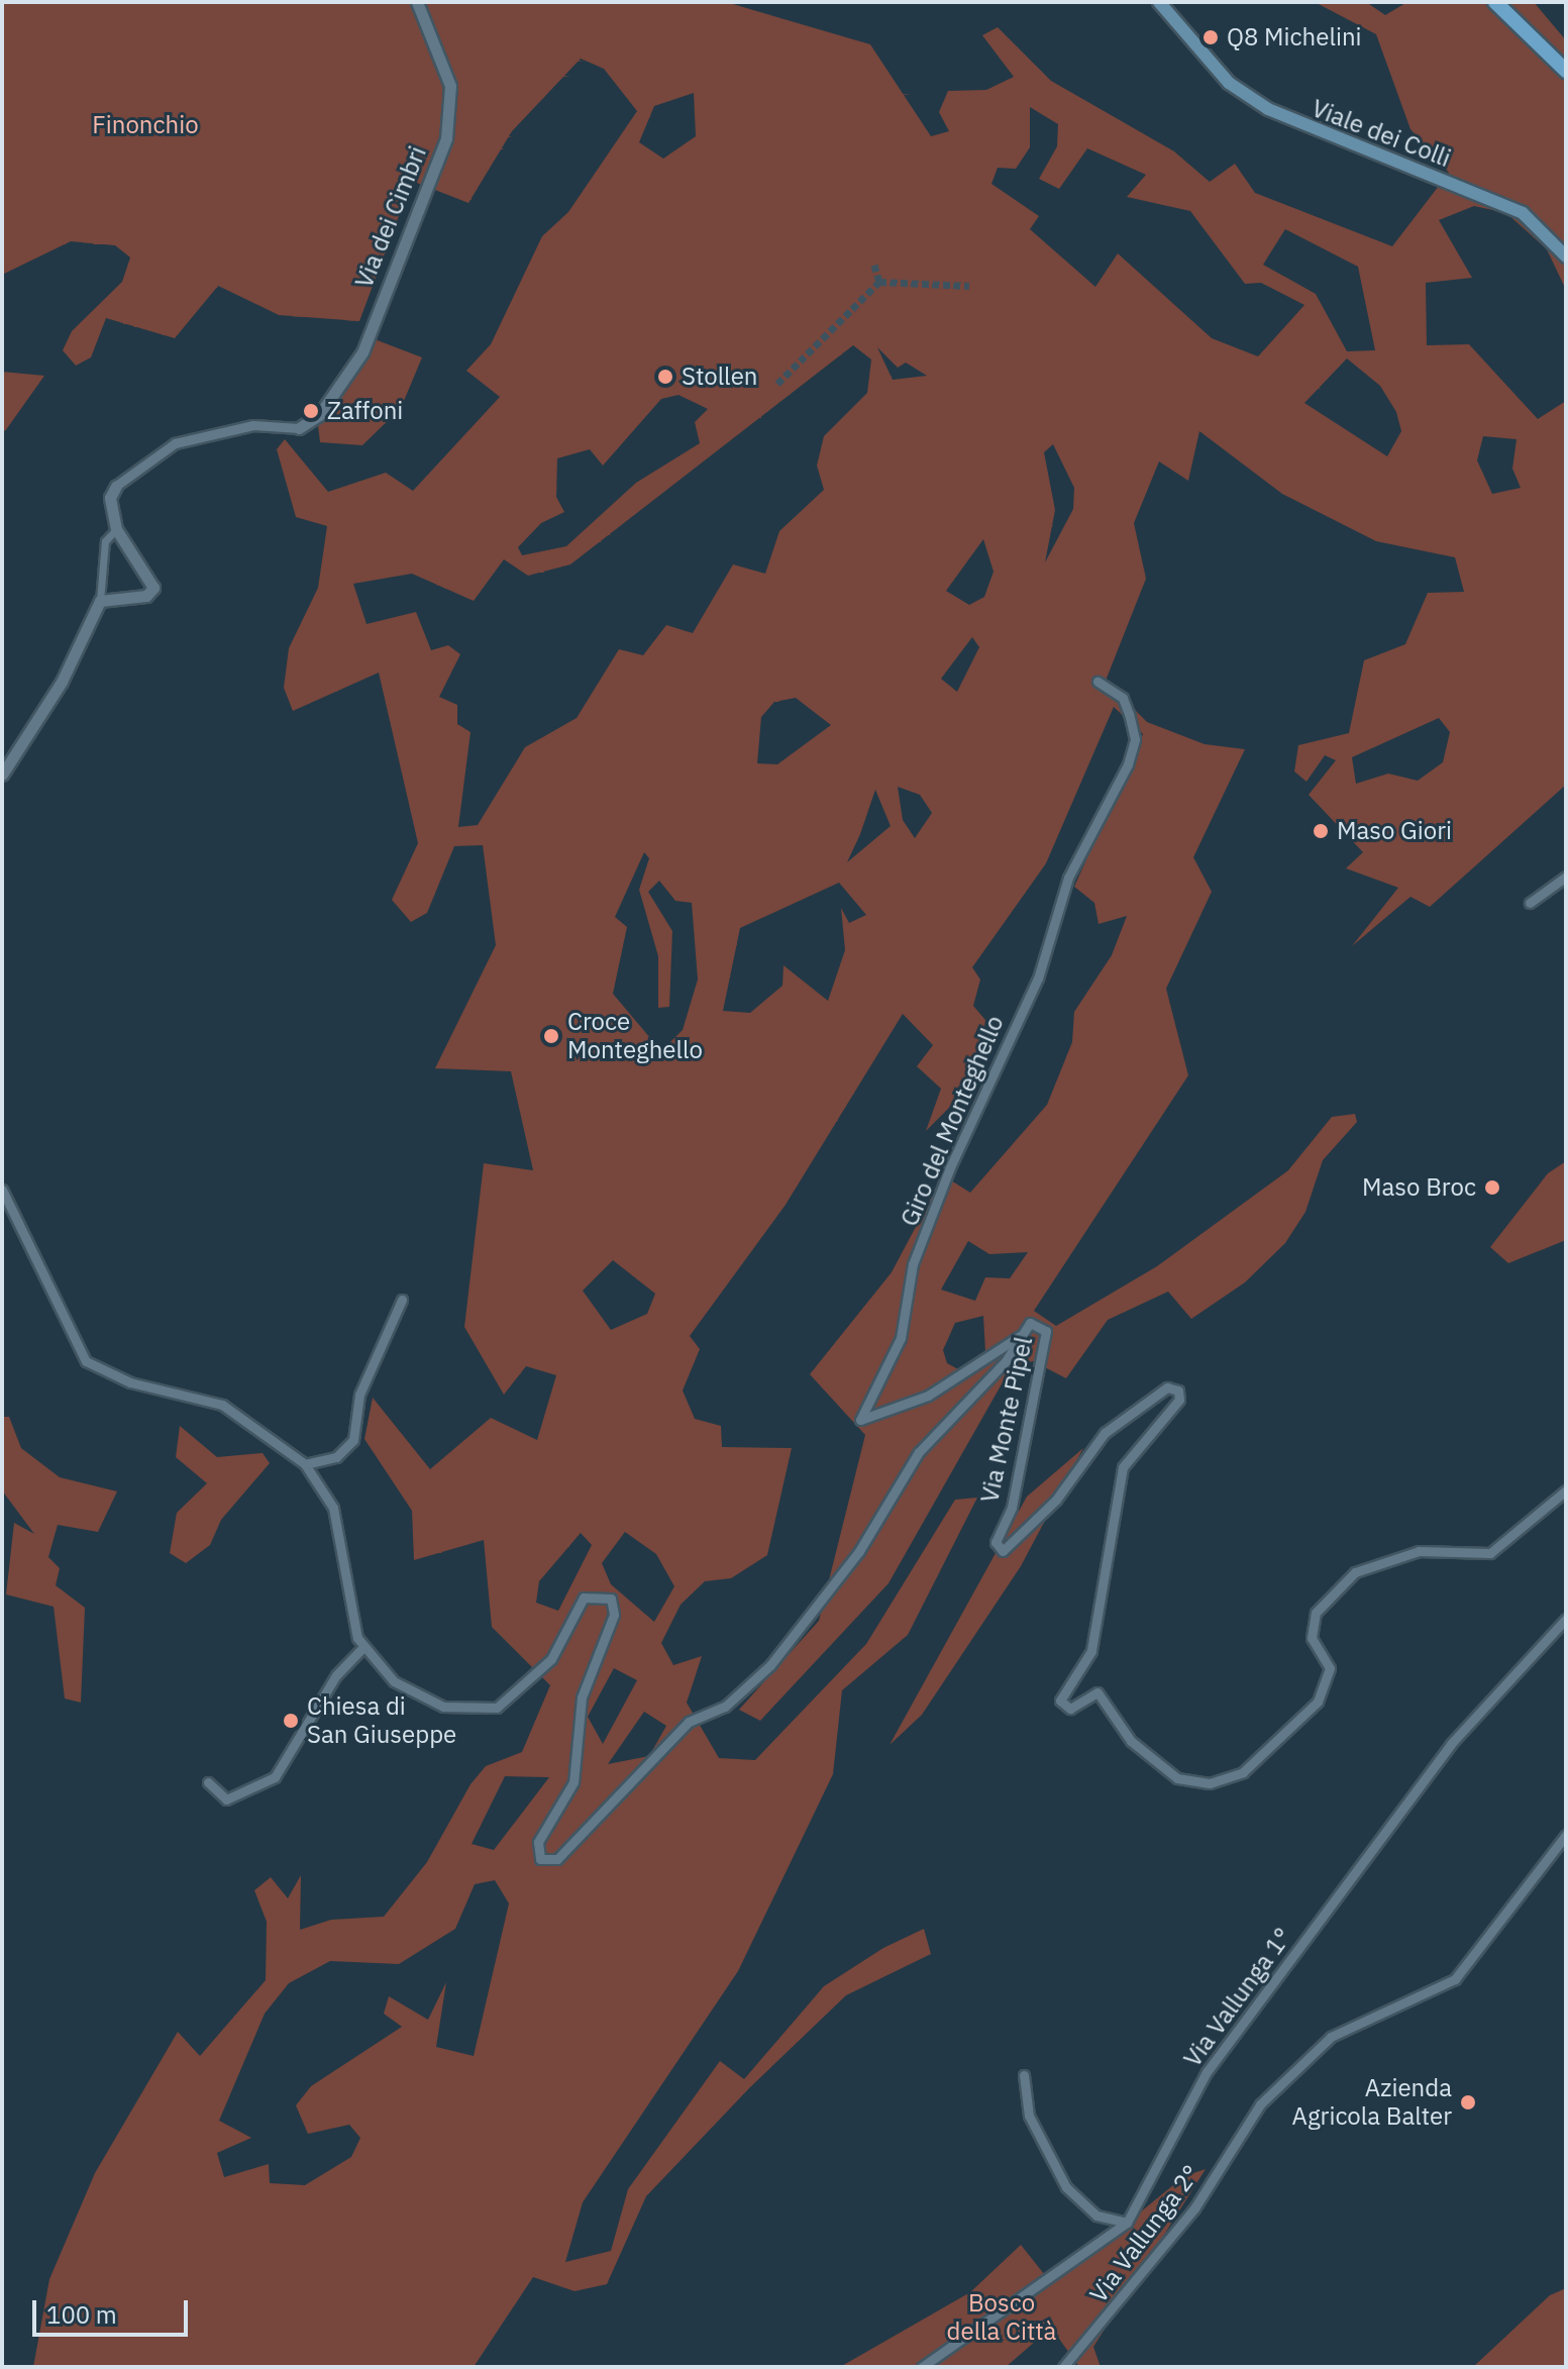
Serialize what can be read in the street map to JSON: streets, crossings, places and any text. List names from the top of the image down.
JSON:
{
  "streets": {
    "main road": ["Viale dei Colli"],
    "street": [
      "Via dei Cimbri",
      "Giro del Monteghello",
      "Via Monte Pipel",
      "Via Vallunga 1°",
      "Via Vallunga 2°"
    ]
  },
  "crossings": [
    ["Giro del Monteghello", "Via Monte Pipel"]
  ],
  "parks": ["Finonchio", "Bosco della Città"],
  "places": [
    "Q8 Michelini",
    "Stollen",
    "Zaffoni",
    "Maso Giori",
    "Croce Monteghello",
    "Maso Broc",
    "Chiesa di San Giuseppe",
    "Azienda Agricola Balter"
  ],
  "scale_bar": "100 m"
}
